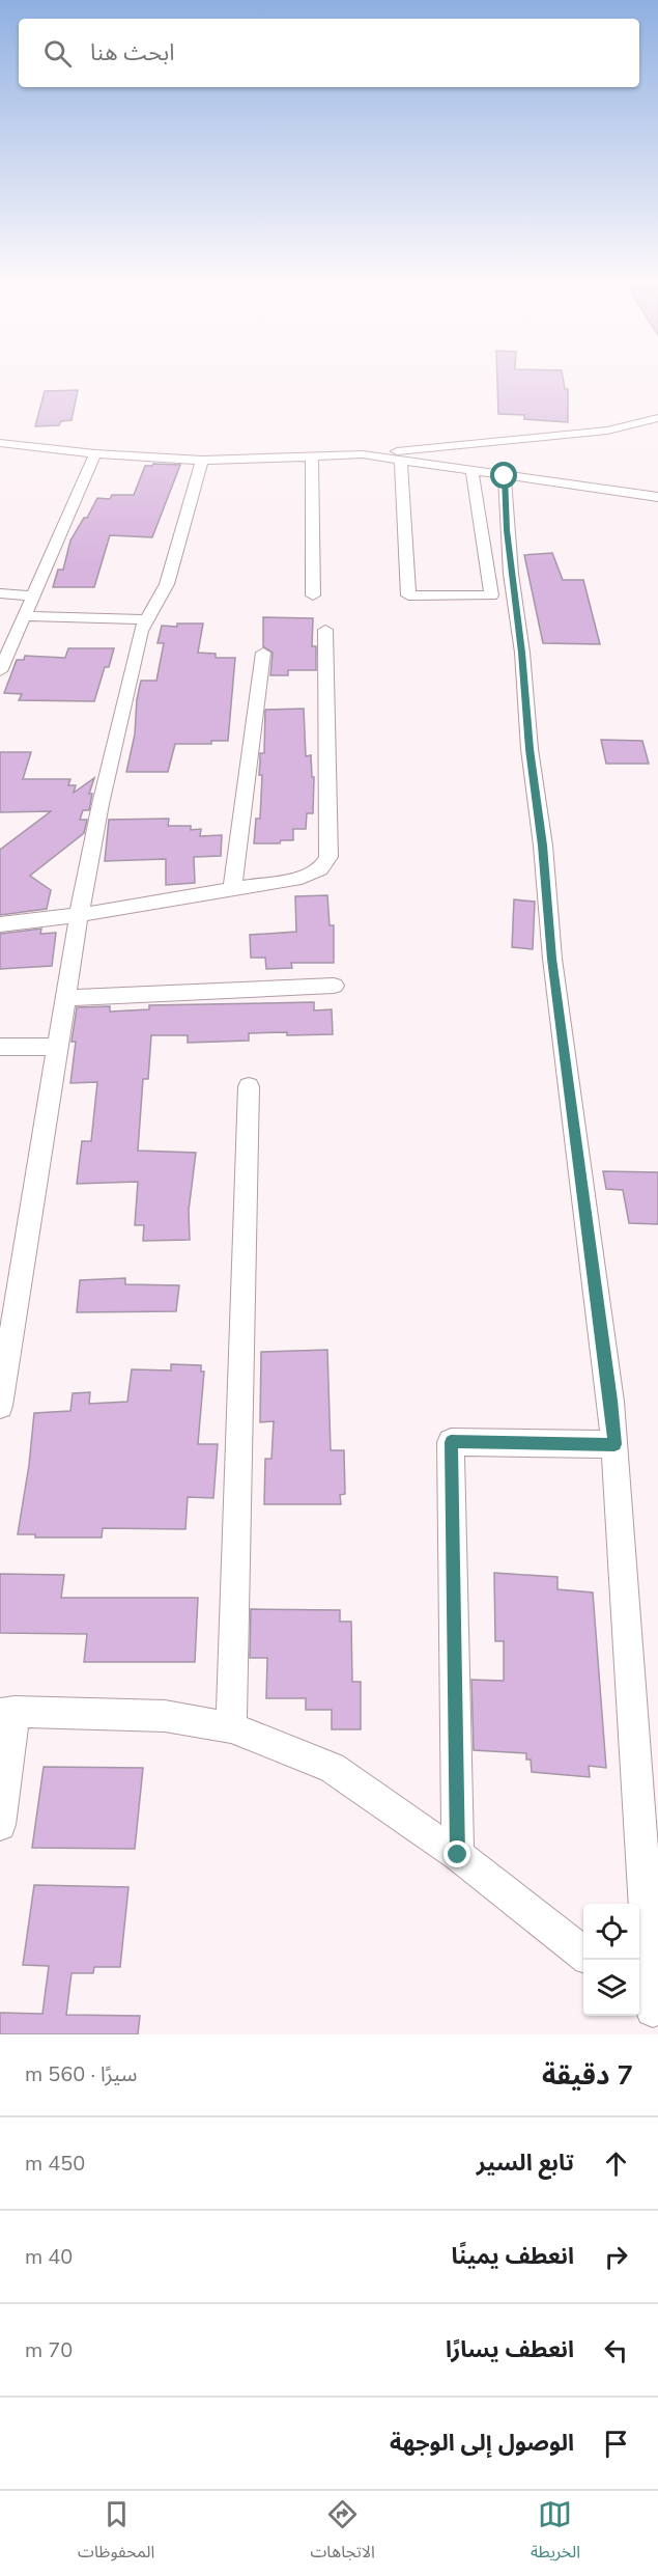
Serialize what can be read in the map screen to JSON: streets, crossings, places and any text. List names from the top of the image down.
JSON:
{
  "page": {
    "search": "ابحث هنا",
    "heading": ["7 دقيقة", "سيرًا · 560 m"],
    "list": [
      ["تابع السير", "450 m"],
      ["انعطف يمينًا", "40 m"],
      ["انعطف يسارًا", "70 m"],
      "الوصول إلى الوجهة"
    ],
    "nav": ["الخريطة", "الاتجاهات", "المحفوظات"]
  }
}
